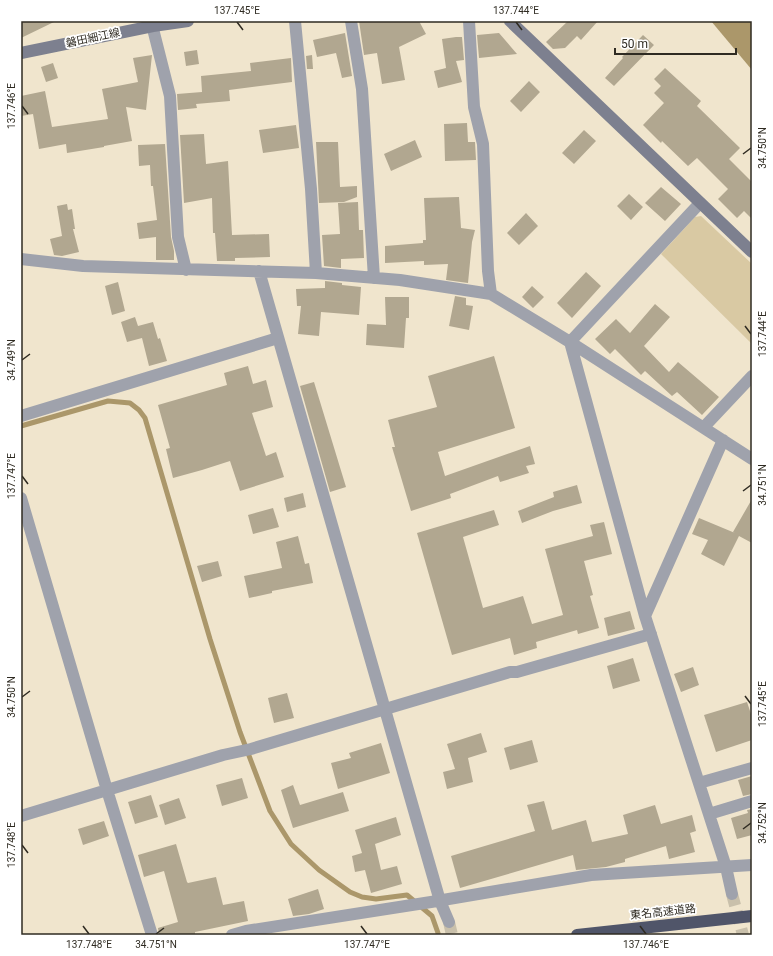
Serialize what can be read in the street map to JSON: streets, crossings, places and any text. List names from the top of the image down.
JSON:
{
  "streets": {
    "highway": ["東名高速道路"],
    "street": ["磐田細江線"]
  },
  "scale_bar": "50 m",
  "coordinates": [
    "137.745°E",
    "137.744°E",
    "137.746°E",
    "34.750°N",
    "34.749°N",
    "137.747°E",
    "34.751°N",
    "34.752°N",
    "137.748°E"
  ]
}
